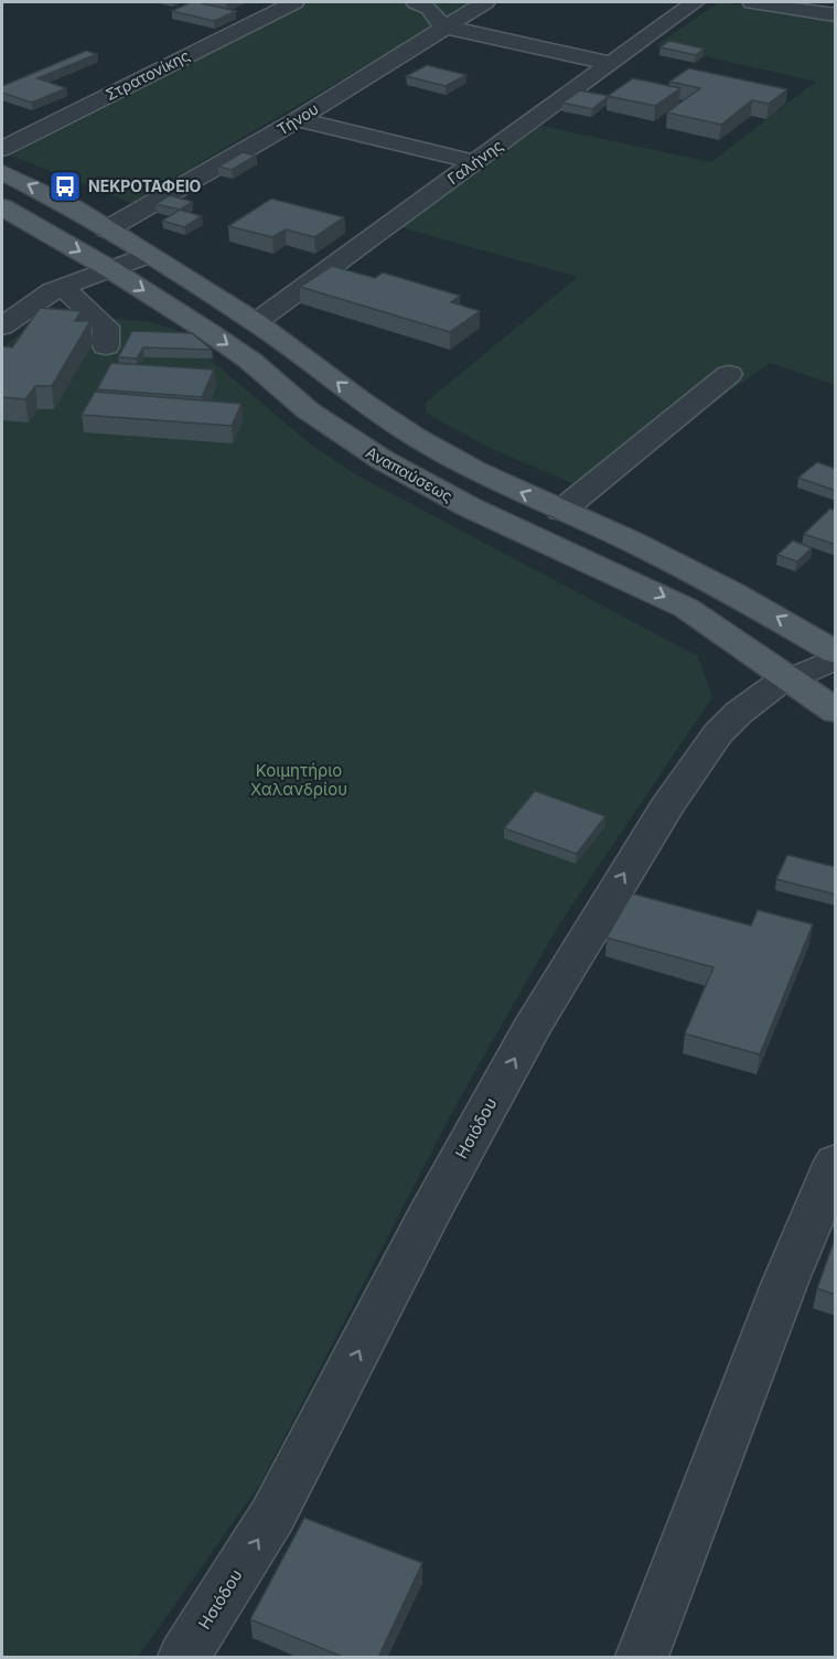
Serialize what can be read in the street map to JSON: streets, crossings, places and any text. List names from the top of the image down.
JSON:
{
  "streets": {
    "main road": ["Αναπαύσεως"],
    "street": [
      "Στρατονίκης",
      "Τήνου",
      "Γαλήνης",
      "Ησιόδου"
    ]
  },
  "crossings": [
    ["Αναπαύσεως", "Ησιόδου"]
  ],
  "one_way": ["Ησιόδου"],
  "parks": ["Κοιμητήριο Χαλανδρίου"],
  "places": {
    "bus stop": ["ΝΕΚΡΟΤΑΦΕΙΟ"]
  }
}
